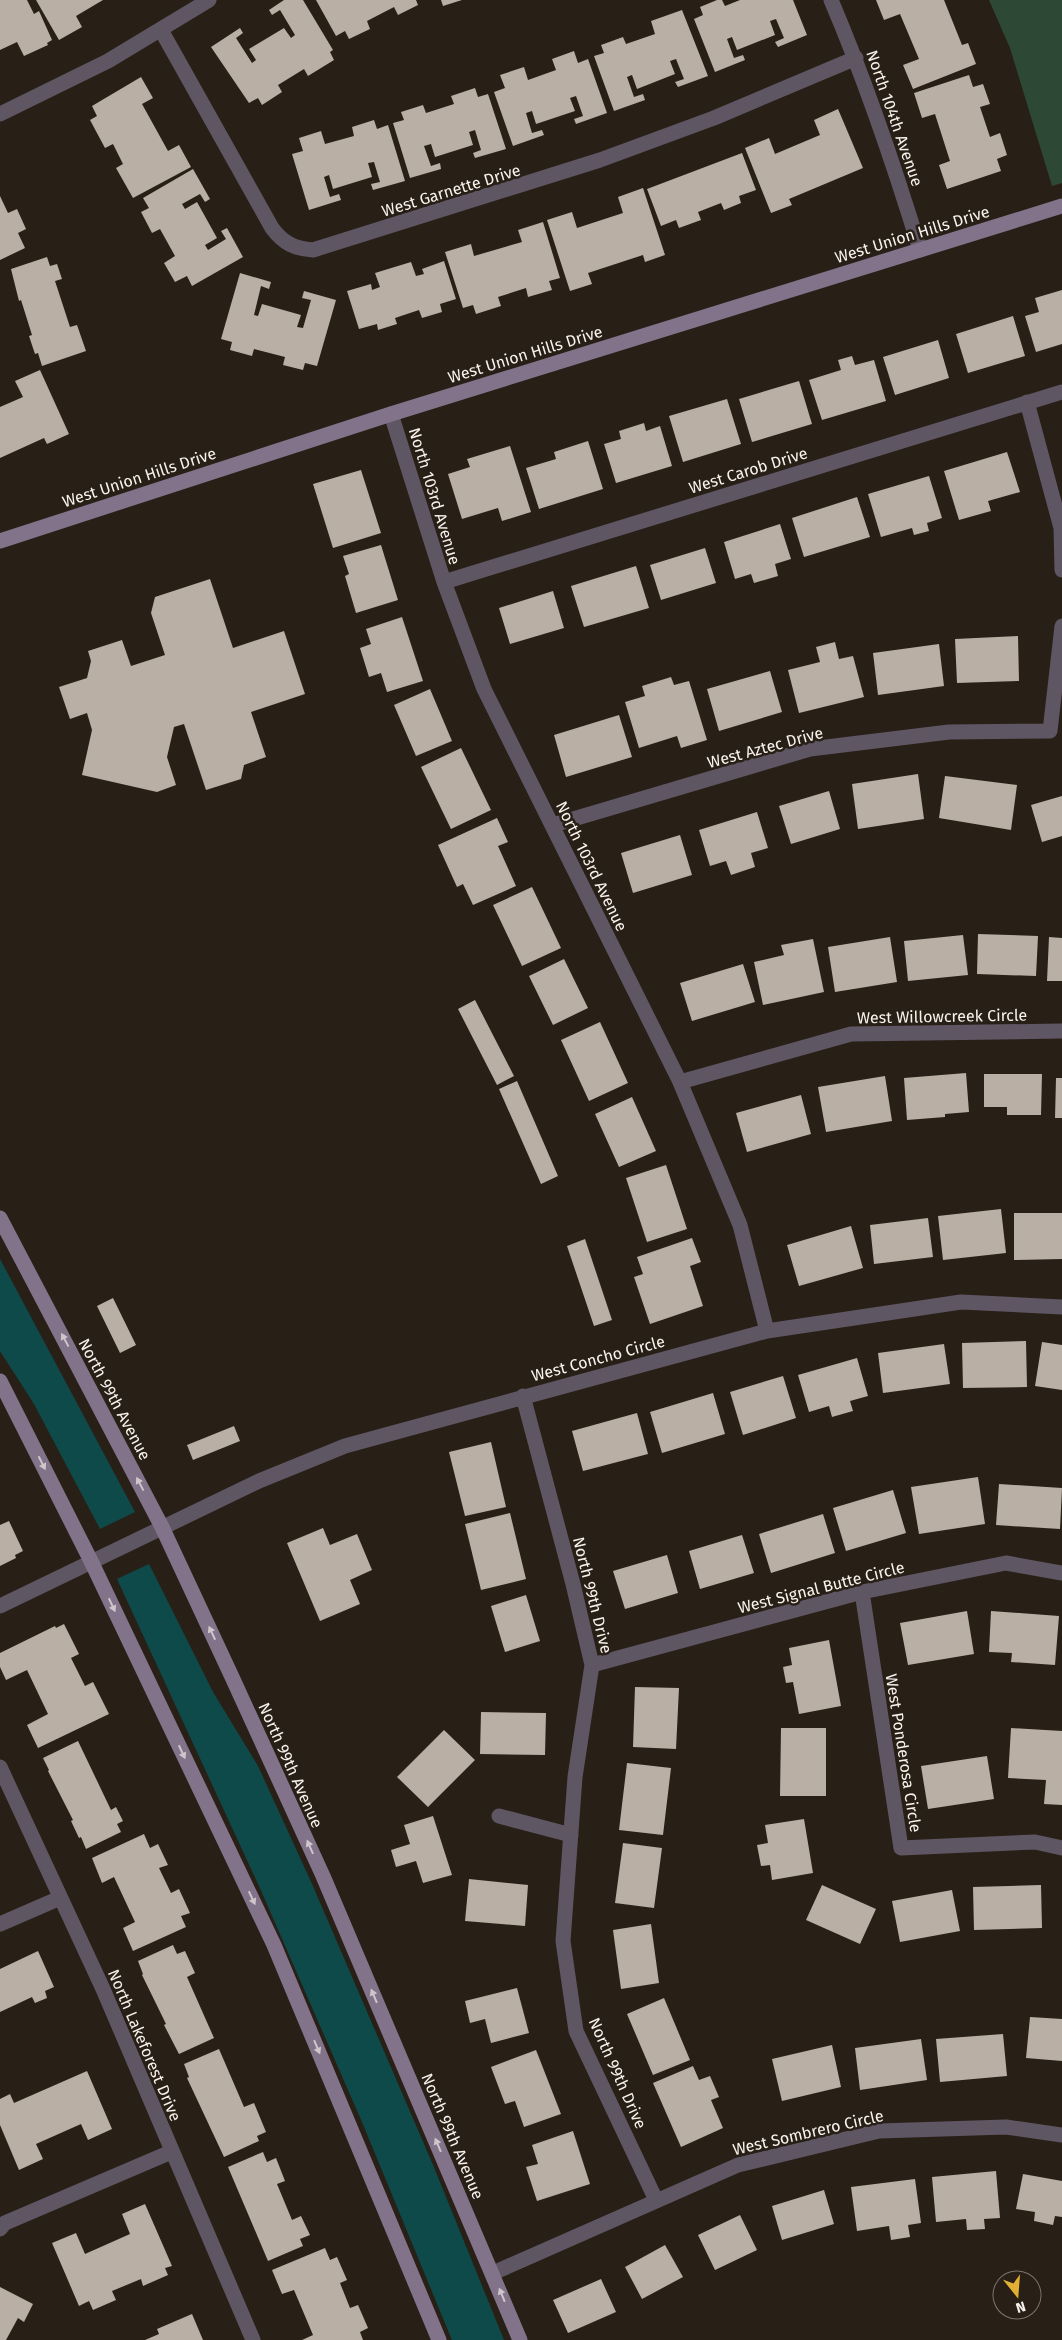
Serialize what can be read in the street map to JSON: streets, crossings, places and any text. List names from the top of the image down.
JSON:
{
  "streets": {
    "main road": ["West Union Hills Drive", "North 99th Avenue"],
    "street": [
      "North 104th Avenue",
      "West Garnette Drive",
      "West Carob Drive",
      "North 103rd Avenue",
      "West Aztec Drive",
      "West Willowcreek Circle",
      "West Concho Circle",
      "West Signal Butte Circle",
      "North 99th Drive",
      "West Ponderosa Circle",
      "North Lakeforest Drive",
      "West Sombrero Circle"
    ]
  },
  "crossings": [
    ["North 104th Avenue", "West Garnette Drive"],
    ["North 104th Avenue", "West Union Hills Drive"],
    ["West Union Hills Drive", "North 103rd Avenue"],
    ["West Carob Drive", "North 103rd Avenue"],
    ["North 103rd Avenue", "West Aztec Drive"],
    ["North 103rd Avenue", "West Willowcreek Circle"],
    ["North 103rd Avenue", "West Concho Circle"],
    ["West Concho Circle", "North 99th Avenue"],
    ["West Concho Circle", "North 99th Drive"],
    ["North 99th Avenue", "West Sombrero Circle"],
    ["West Signal Butte Circle", "North 99th Drive"],
    ["West Signal Butte Circle", "West Ponderosa Circle"],
    ["North 99th Drive", "West Sombrero Circle"]
  ],
  "north": "bottom"
}
